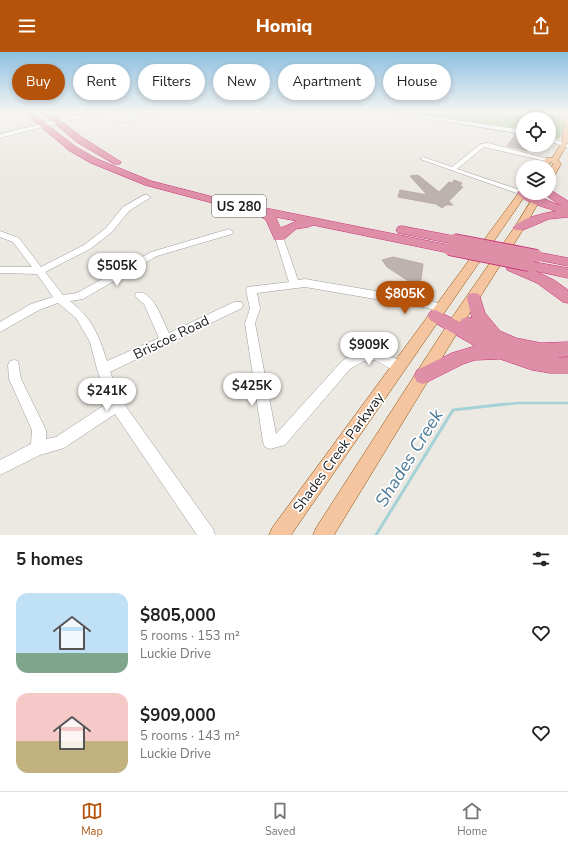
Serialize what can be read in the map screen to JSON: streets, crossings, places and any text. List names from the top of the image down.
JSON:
{
  "streets": {
    "highway": ["US 280"],
    "main road": ["Shades Creek Parkway"],
    "street": ["Briscoe Road"]
  },
  "water": ["Shades Creek"],
  "page": {
    "header": "Homiq",
    "chip": [
      "Buy",
      "Rent",
      "Filters",
      "New",
      "Apartment",
      "House"
    ],
    "price": [
      "$505K",
      "$805K",
      "$909K",
      "$425K",
      "$241K"
    ],
    "heading": "5 homes",
    "list": [
      {
        "name": "$805,000",
        "note": "5 rooms · 153 m² · Luckie Drive"
      },
      {
        "name": "$909,000",
        "note": "5 rooms · 143 m² · Luckie Drive"
      }
    ],
    "tabs": ["Map", "Saved", "Home"]
  }
}
